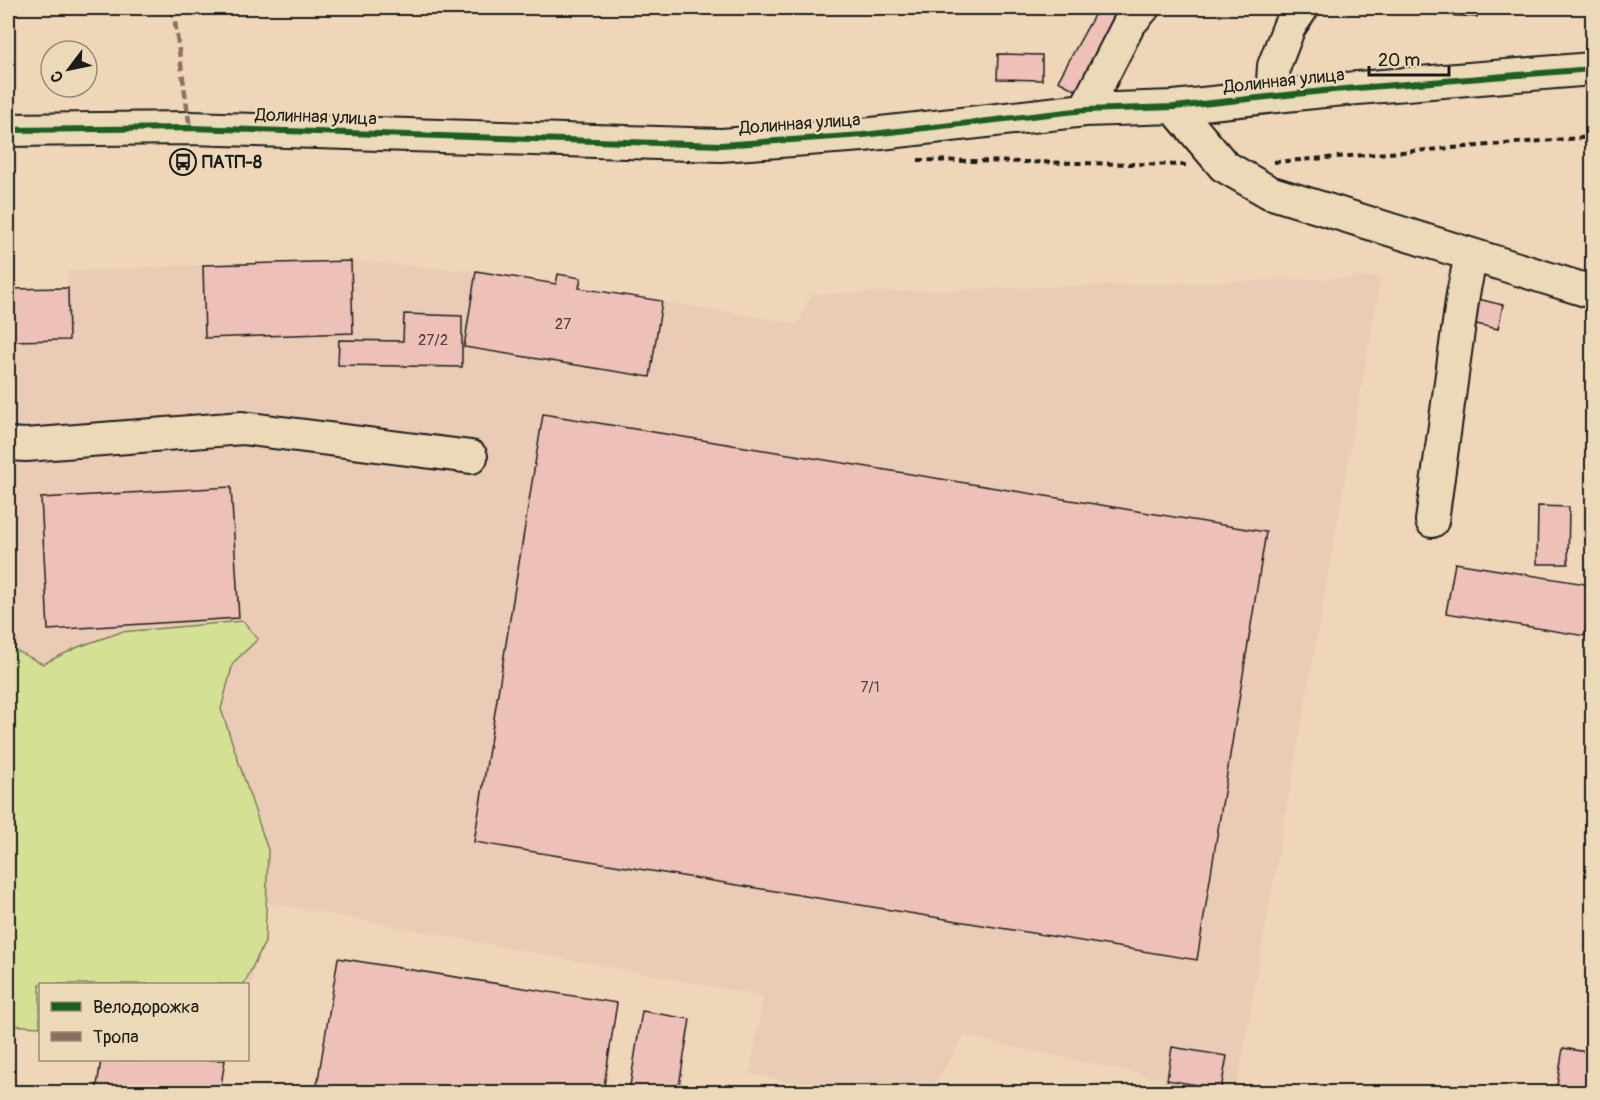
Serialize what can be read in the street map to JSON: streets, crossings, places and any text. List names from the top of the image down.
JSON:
{
  "streets": {
    "street": ["Долинная улица"]
  },
  "places": {
    "bus stop": ["ПАТП-8"]
  },
  "house_numbers": ["27", "27/2", "7/1"],
  "legend": ["Велодорожка", "Тропа"],
  "scale_bar": "20 m",
  "north": "bottom left"
}
